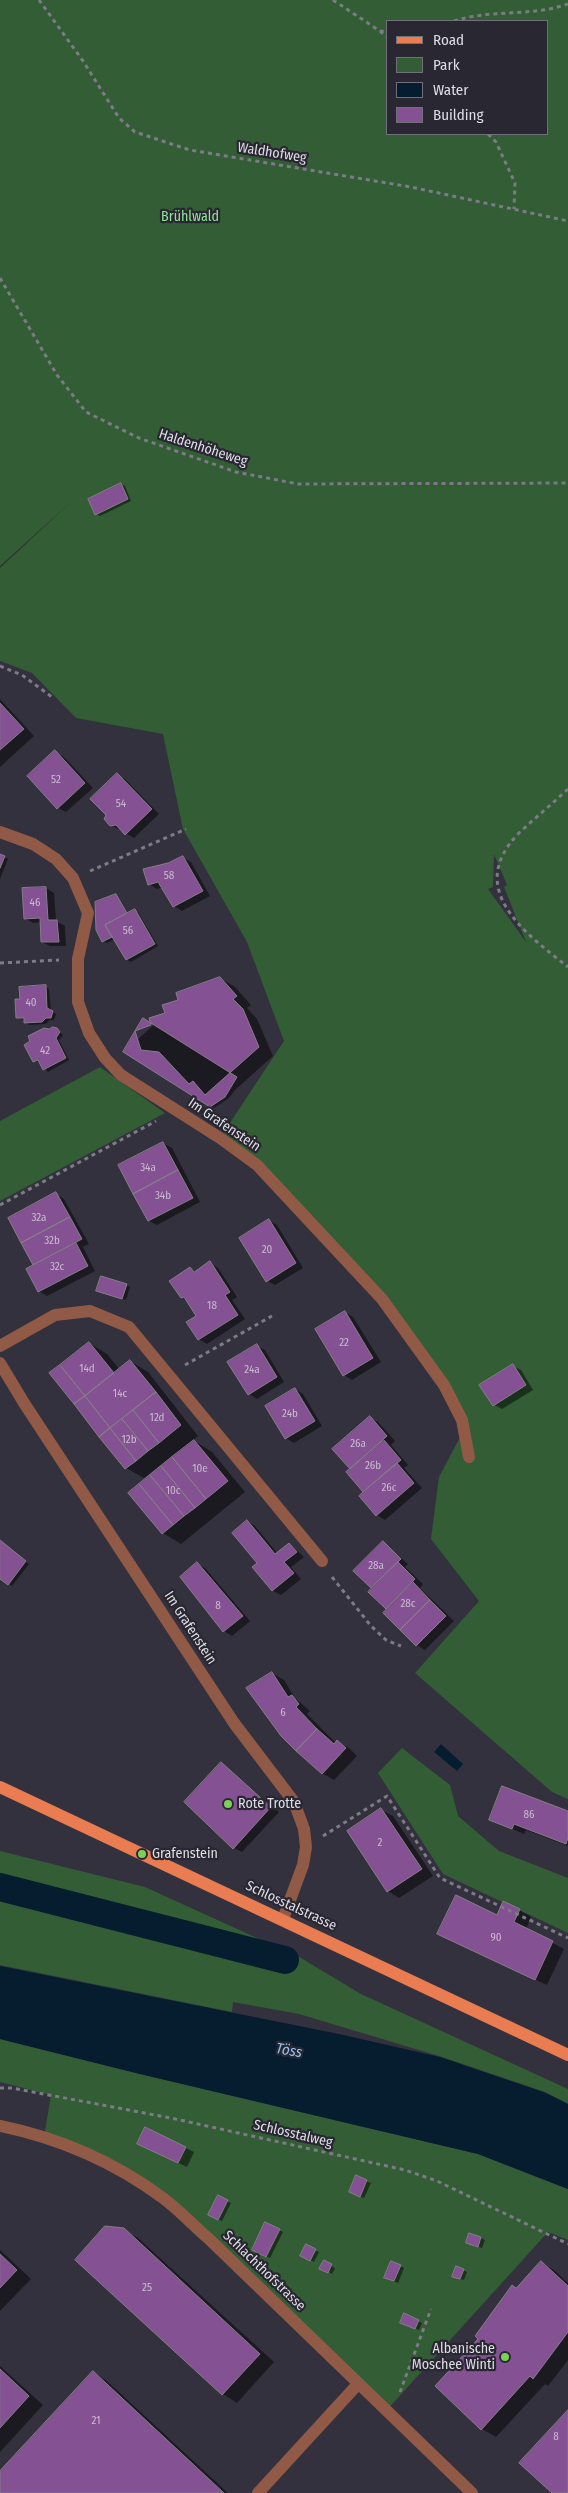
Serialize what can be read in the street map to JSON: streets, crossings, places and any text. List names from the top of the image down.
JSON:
{
  "streets": {
    "main road": ["Schlosstalstrasse"],
    "street": ["Im Grafenstein", "Schlachthofstrasse"],
    "path": ["Waldhofweg", "Haldenhöheweg", "Schlosstalweg"]
  },
  "crossings": [
    ["Im Grafenstein", "Schlosstalstrasse"]
  ],
  "water": ["Töss"],
  "parks": ["Brühlwald"],
  "places": ["Rote Trotte", "Grafenstein", "Albanische Moschee Winti"],
  "house_numbers": [
    "52",
    "54",
    "58",
    "46",
    "56",
    "40",
    "42",
    "34a",
    "34b",
    "32a",
    "32b",
    "20",
    "32c",
    "18",
    "22",
    "14d",
    "24a",
    "14c",
    "24b",
    "12d",
    "12b",
    "26a",
    "26b",
    "10e",
    "26c",
    "10c",
    "28a",
    "28c",
    "8",
    "6",
    "86",
    "2",
    "90",
    "25",
    "21",
    "8"
  ],
  "legend": [
    "Road",
    "Park",
    "Water",
    "Building"
  ]
}
